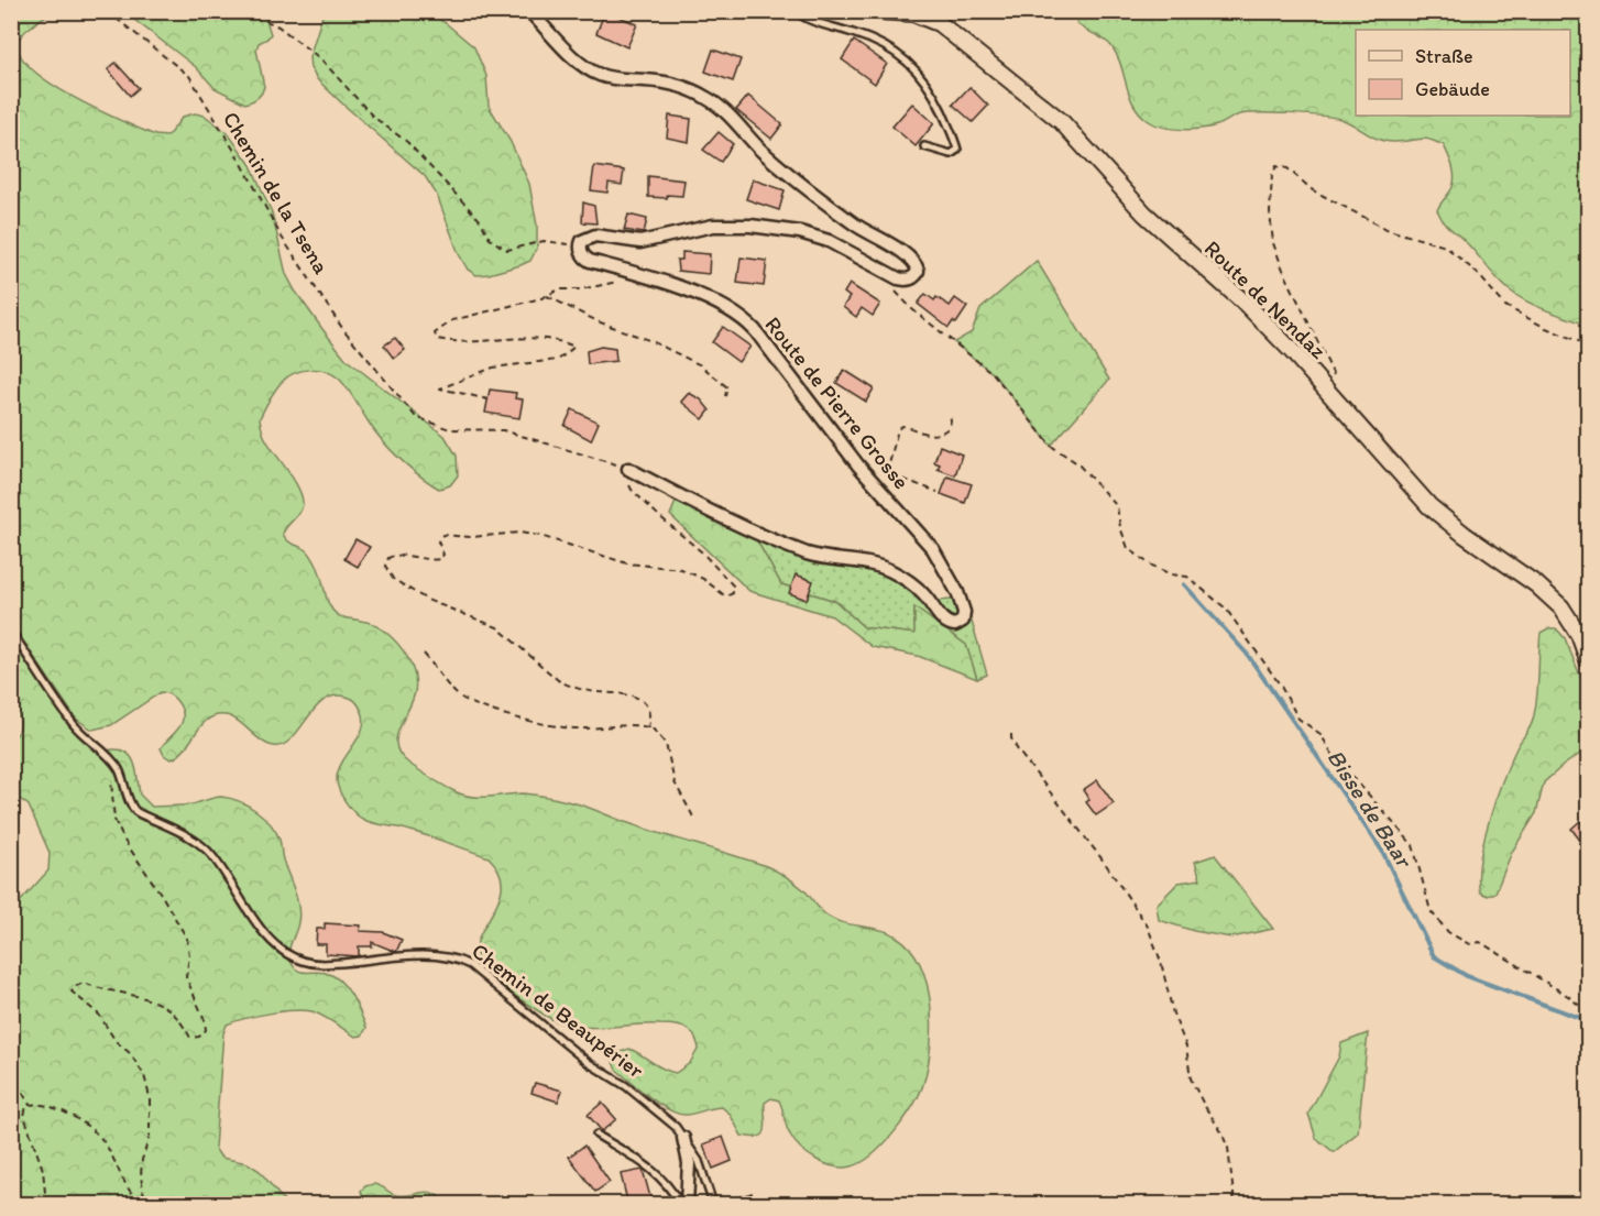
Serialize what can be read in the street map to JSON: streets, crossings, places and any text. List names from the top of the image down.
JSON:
{
  "streets": {
    "main road": ["Route de Nendaz"],
    "street": ["Route de Pierre Grosse"],
    "lane": ["Chemin de Beaupérier"],
    "path": ["Chemin de la Tsena"]
  },
  "crossings": [
    ["Chemin de la Tsena", "Route de Pierre Grosse"]
  ],
  "water": ["Bisse de Baar"],
  "legend": ["Straße", "Gebäude"]
}
